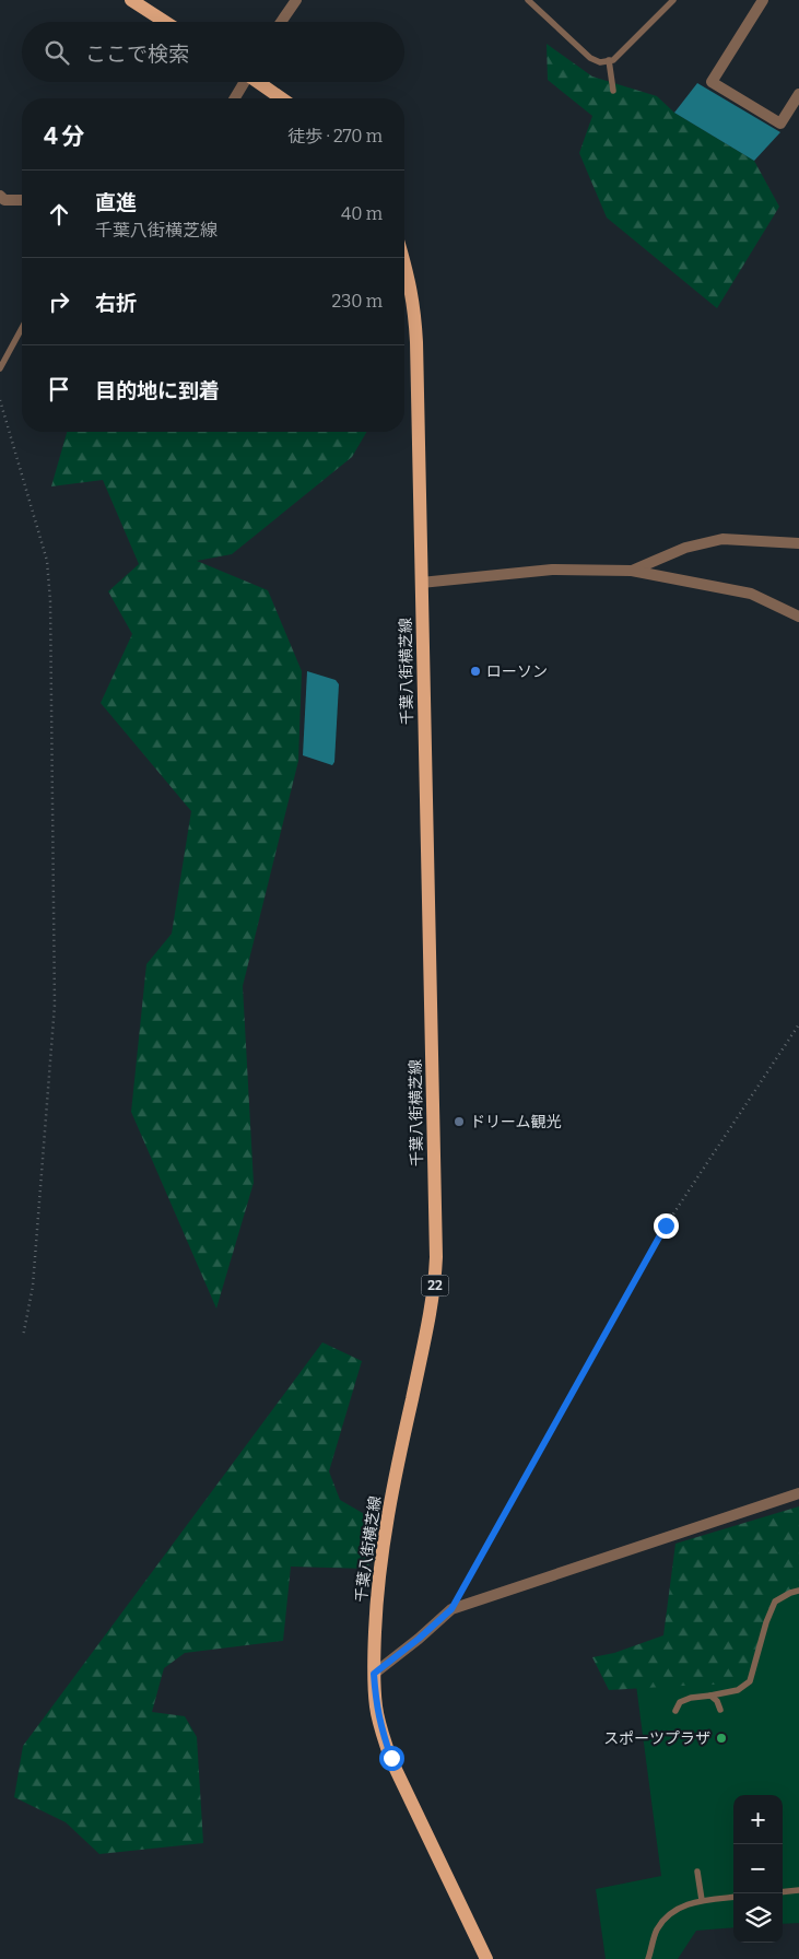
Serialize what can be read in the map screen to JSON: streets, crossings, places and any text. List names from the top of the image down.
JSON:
{
  "streets": {
    "main road": ["千葉八街横芝線", "22"]
  },
  "places": ["ローソン", "ドリーム観光", "スポーツプラザ"],
  "page": {
    "search": "ここで検索",
    "heading": ["4 分", "徒歩 · 270 m"],
    "list": [
      ["直進", "千葉八街横芝線", "40 m"],
      ["右折", "230 m"],
      "目的地に到着"
    ],
    "map_buttons": ["+", "−"]
  }
}
